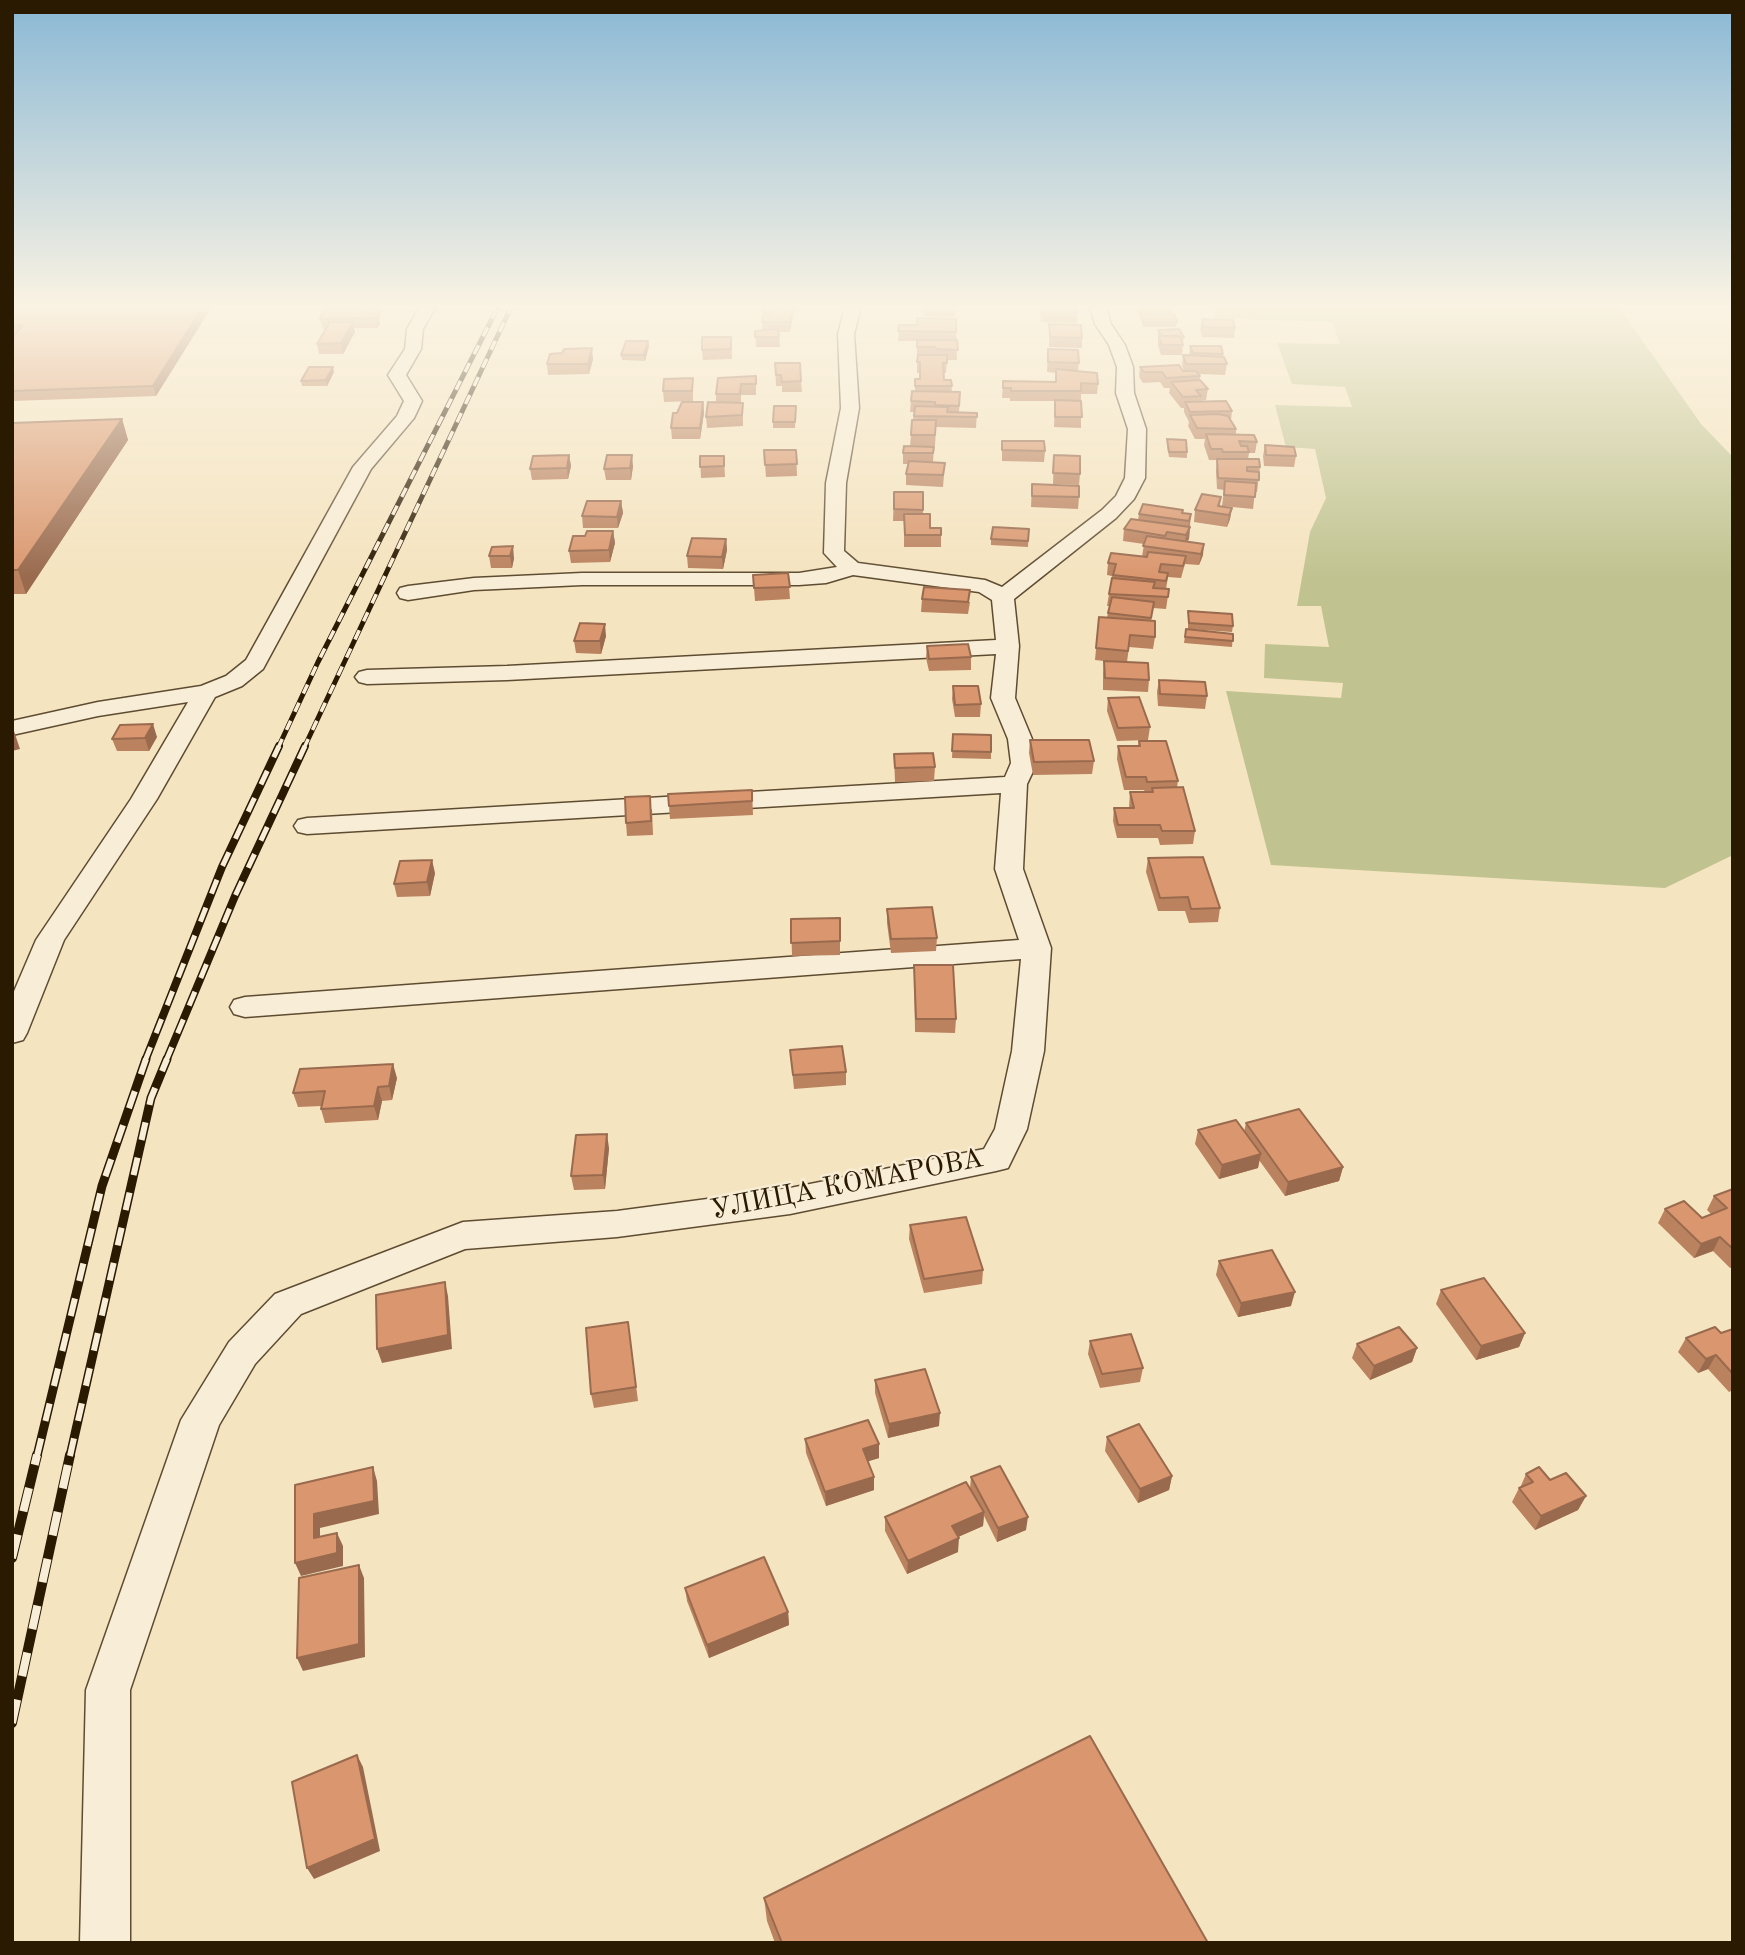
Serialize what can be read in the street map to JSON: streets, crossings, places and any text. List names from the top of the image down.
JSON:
{
  "streets": {
    "street": ["УЛИЦА КОМАРОВА"]
  }
}
